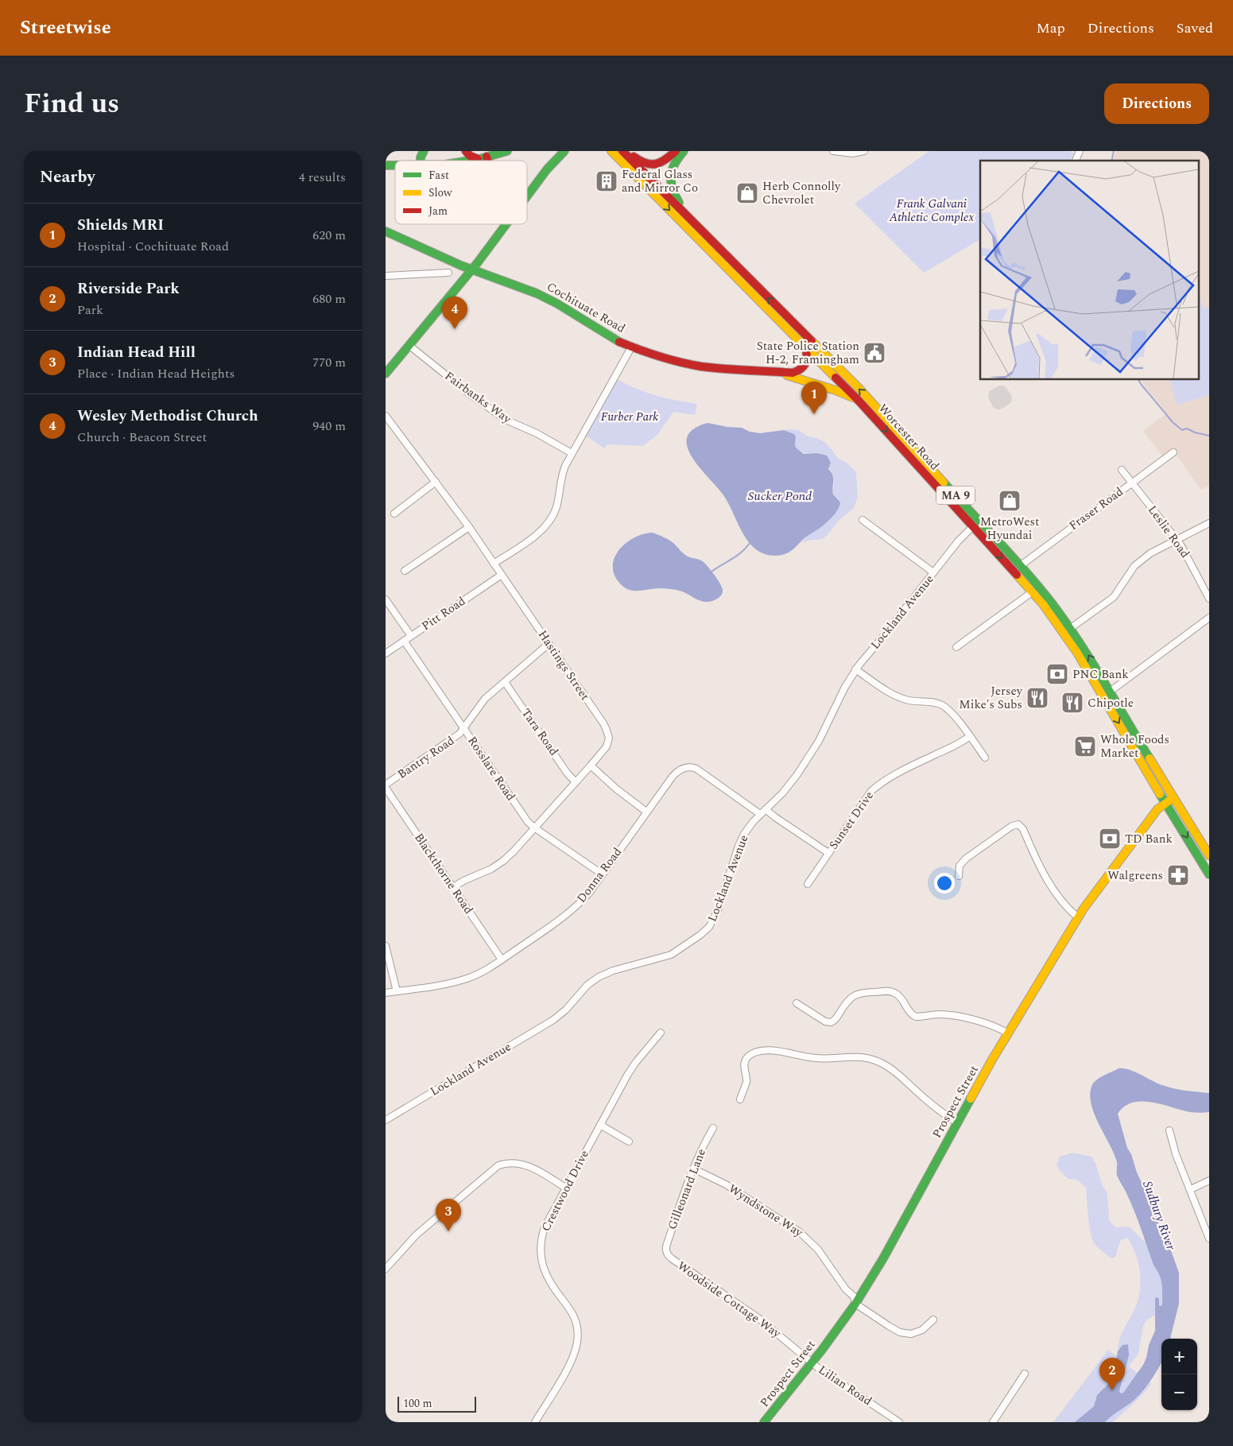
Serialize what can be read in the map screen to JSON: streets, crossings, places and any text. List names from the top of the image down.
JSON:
{
  "streets": {
    "main road": [
      "Cochituate Road",
      "Worcester Road",
      "MA 9",
      "Prospect Street"
    ],
    "street": [
      "Fairbanks Way",
      "Fraser Road",
      "Leslie Road",
      "Lockland Avenue",
      "Pitt Road",
      "Hastings Street",
      "Tara Road",
      "Bantry Road",
      "Rosslare Road",
      "Sunset Drive",
      "Blackthorne Road",
      "Donna Road",
      "Gilleonard Lane",
      "Crestwood Drive",
      "Wyndstone Way",
      "Woodside Cottage Way",
      "Lilian Road"
    ]
  },
  "crossings": [
    ["Cochituate Road", "Worcester Road"],
    ["Worcester Road", "Fraser Road"],
    ["Worcester Road", "Lockland Avenue"],
    ["Worcester Road", "Prospect Street"],
    ["Fraser Road", "Leslie Road"],
    ["Lockland Avenue", "Donna Road"],
    ["Pitt Road", "Hastings Street"],
    ["Pitt Road", "Rosslare Road"],
    ["Hastings Street", "Tara Road"],
    ["Hastings Street", "Bantry Road"],
    ["Hastings Street", "Rosslare Road"],
    ["Hastings Street", "Blackthorne Road"],
    ["Tara Road", "Bantry Road"],
    ["Bantry Road", "Rosslare Road"],
    ["Bantry Road", "Blackthorne Road"],
    ["Rosslare Road", "Donna Road"],
    ["Blackthorne Road", "Donna Road"],
    ["Prospect Street", "Wyndstone Way"],
    ["Prospect Street", "Woodside Cottage Way"],
    ["Prospect Street", "Lilian Road"],
    ["Gilleonard Lane", "Wyndstone Way"],
    ["Gilleonard Lane", "Woodside Cottage Way"],
    ["Woodside Cottage Way", "Lilian Road"]
  ],
  "water": ["Sucker Pond", "Sudbury River"],
  "parks": ["Frank Galvani Athletic Complex", "Furber Park"],
  "places": {
    "building": ["Federal Glass and Mirror Co"],
    "shop": ["Herb Connolly Chevrolet", "MetroWest Hyundai"],
    "public building": ["State Police Station H-2, Framingham"],
    "bank": ["PNC Bank", "TD Bank"],
    "restaurant": ["Jersey Mike's Subs", "Chipotle"],
    "supermarket": ["Whole Foods Market"],
    "pharmacy": ["Walgreens"]
  },
  "legend": ["Fast", "Slow", "Jam"],
  "scale_bar": "100 m",
  "page": {
    "header": "Streetwise",
    "nav": ["Map", "Directions", "Saved"],
    "title": "Find us",
    "buttons": "Directions",
    "heading": ["Nearby", "4 results"],
    "list": [
      {
        "mark": "1",
        "name": "Shields MRI",
        "note": "Hospital · Cochituate Road",
        "value": "620 m"
      },
      {
        "mark": "2",
        "name": "Riverside Park",
        "note": "Park",
        "value": "680 m"
      },
      {
        "mark": "3",
        "name": "Indian Head Hill",
        "note": "Place · Indian Head Heights",
        "value": "770 m"
      },
      {
        "mark": "4",
        "name": "Wesley Methodist Church",
        "note": "Church · Beacon Street",
        "value": "940 m"
      }
    ],
    "pins": [
      "4",
      "1",
      "3",
      "2"
    ],
    "map_buttons": ["+", "−"],
    "scale": "100 m"
  }
}
